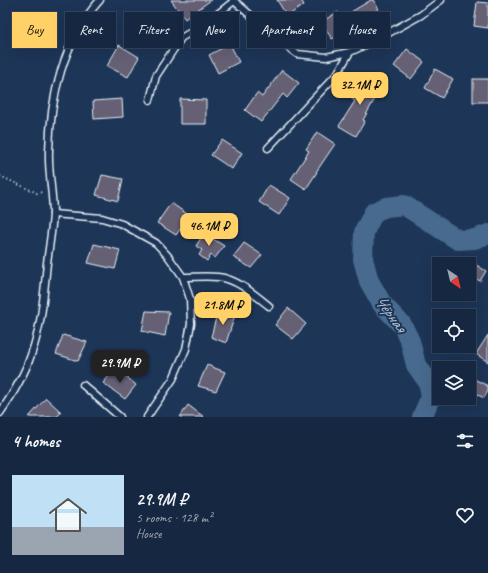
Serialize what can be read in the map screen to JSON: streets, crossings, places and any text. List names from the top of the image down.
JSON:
{
  "water": ["Чёрная"],
  "north": "bottom right",
  "page": {
    "chip": [
      "Buy",
      "Rent",
      "Filters",
      "New",
      "Apartment",
      "House"
    ],
    "price": [
      "32.1M ₽",
      "46.1M ₽",
      "21.8M ₽",
      "29.9M ₽"
    ],
    "heading": "4 homes",
    "list": [
      {
        "name": "29.9M ₽",
        "note": "5 rooms · 128 m² · House"
      }
    ]
  }
}
